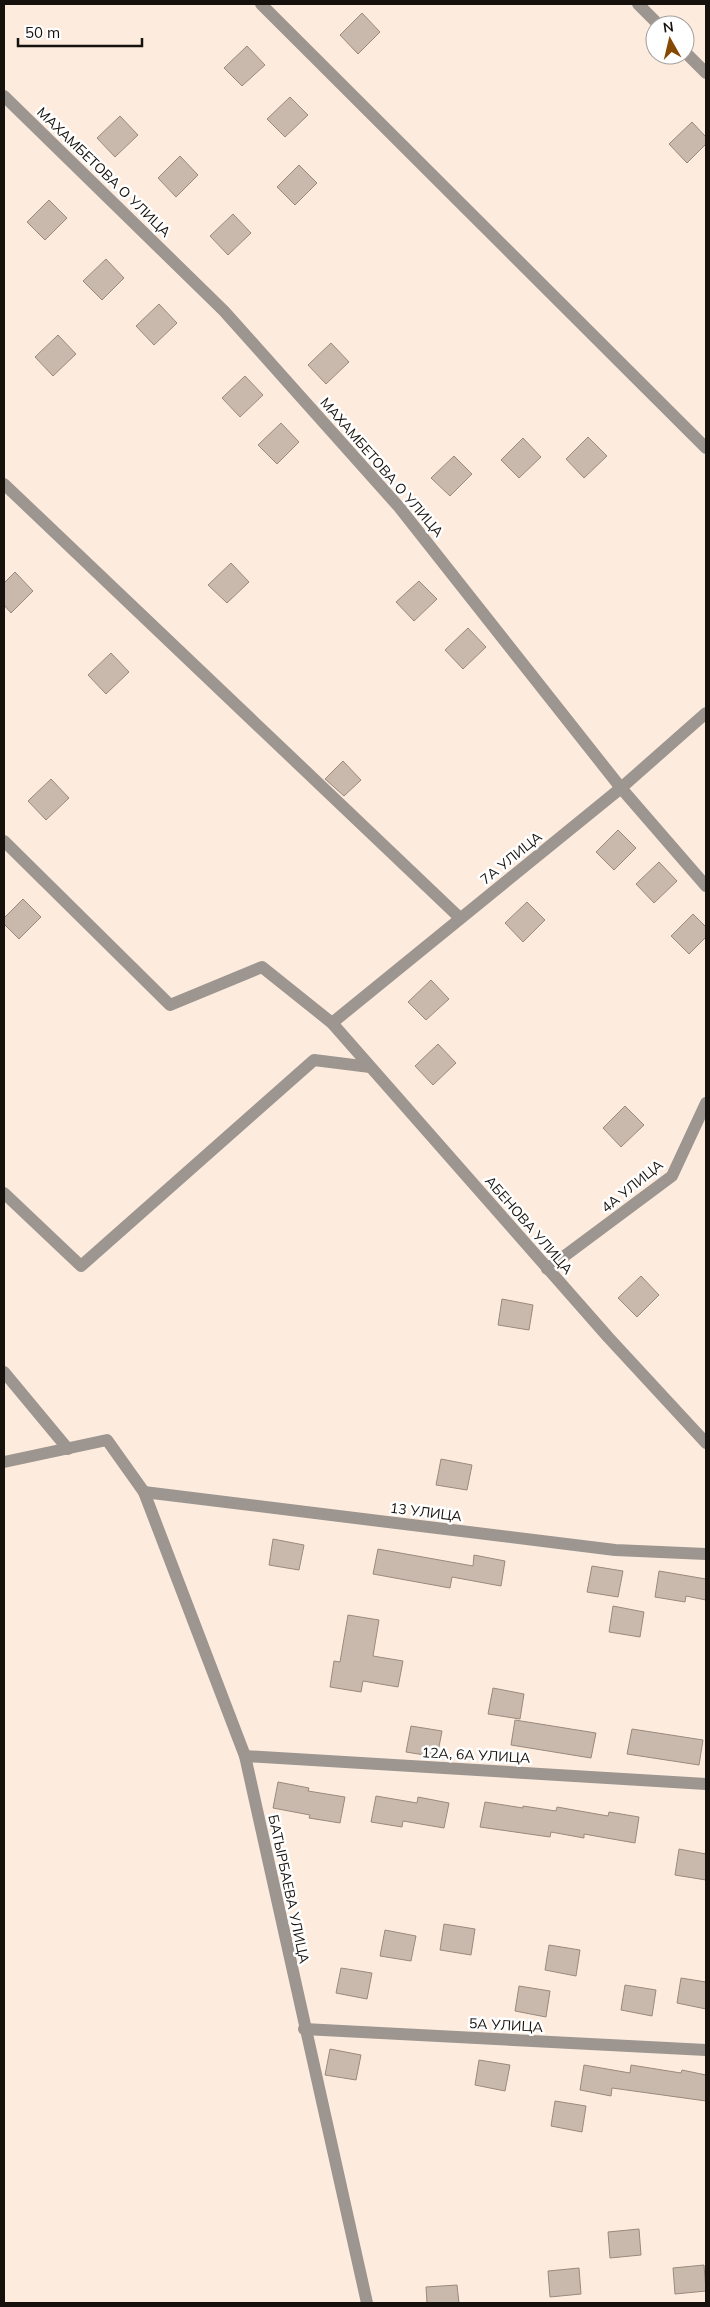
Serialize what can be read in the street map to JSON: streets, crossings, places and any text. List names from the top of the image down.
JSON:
{
  "streets": {
    "street": [
      "МАХАМБЕТОВА О УЛИЦА",
      "7А УЛИЦА",
      "4А УЛИЦА",
      "АБЕНОВА УЛИЦА",
      "13 УЛИЦА",
      "12А, 6А УЛИЦА",
      "БАТЫРБАЕВА УЛИЦА",
      "5А УЛИЦА"
    ]
  },
  "crossings": [
    ["МАХАМБЕТОВА О УЛИЦА", "7А УЛИЦА"],
    ["7А УЛИЦА", "АБЕНОВА УЛИЦА"],
    ["4А УЛИЦА", "АБЕНОВА УЛИЦА"],
    ["13 УЛИЦА", "БАТЫРБАЕВА УЛИЦА"],
    ["12А, 6А УЛИЦА", "БАТЫРБАЕВА УЛИЦА"],
    ["БАТЫРБАЕВА УЛИЦА", "5А УЛИЦА"]
  ],
  "scale_bar": "50 m",
  "north": "top"
}
